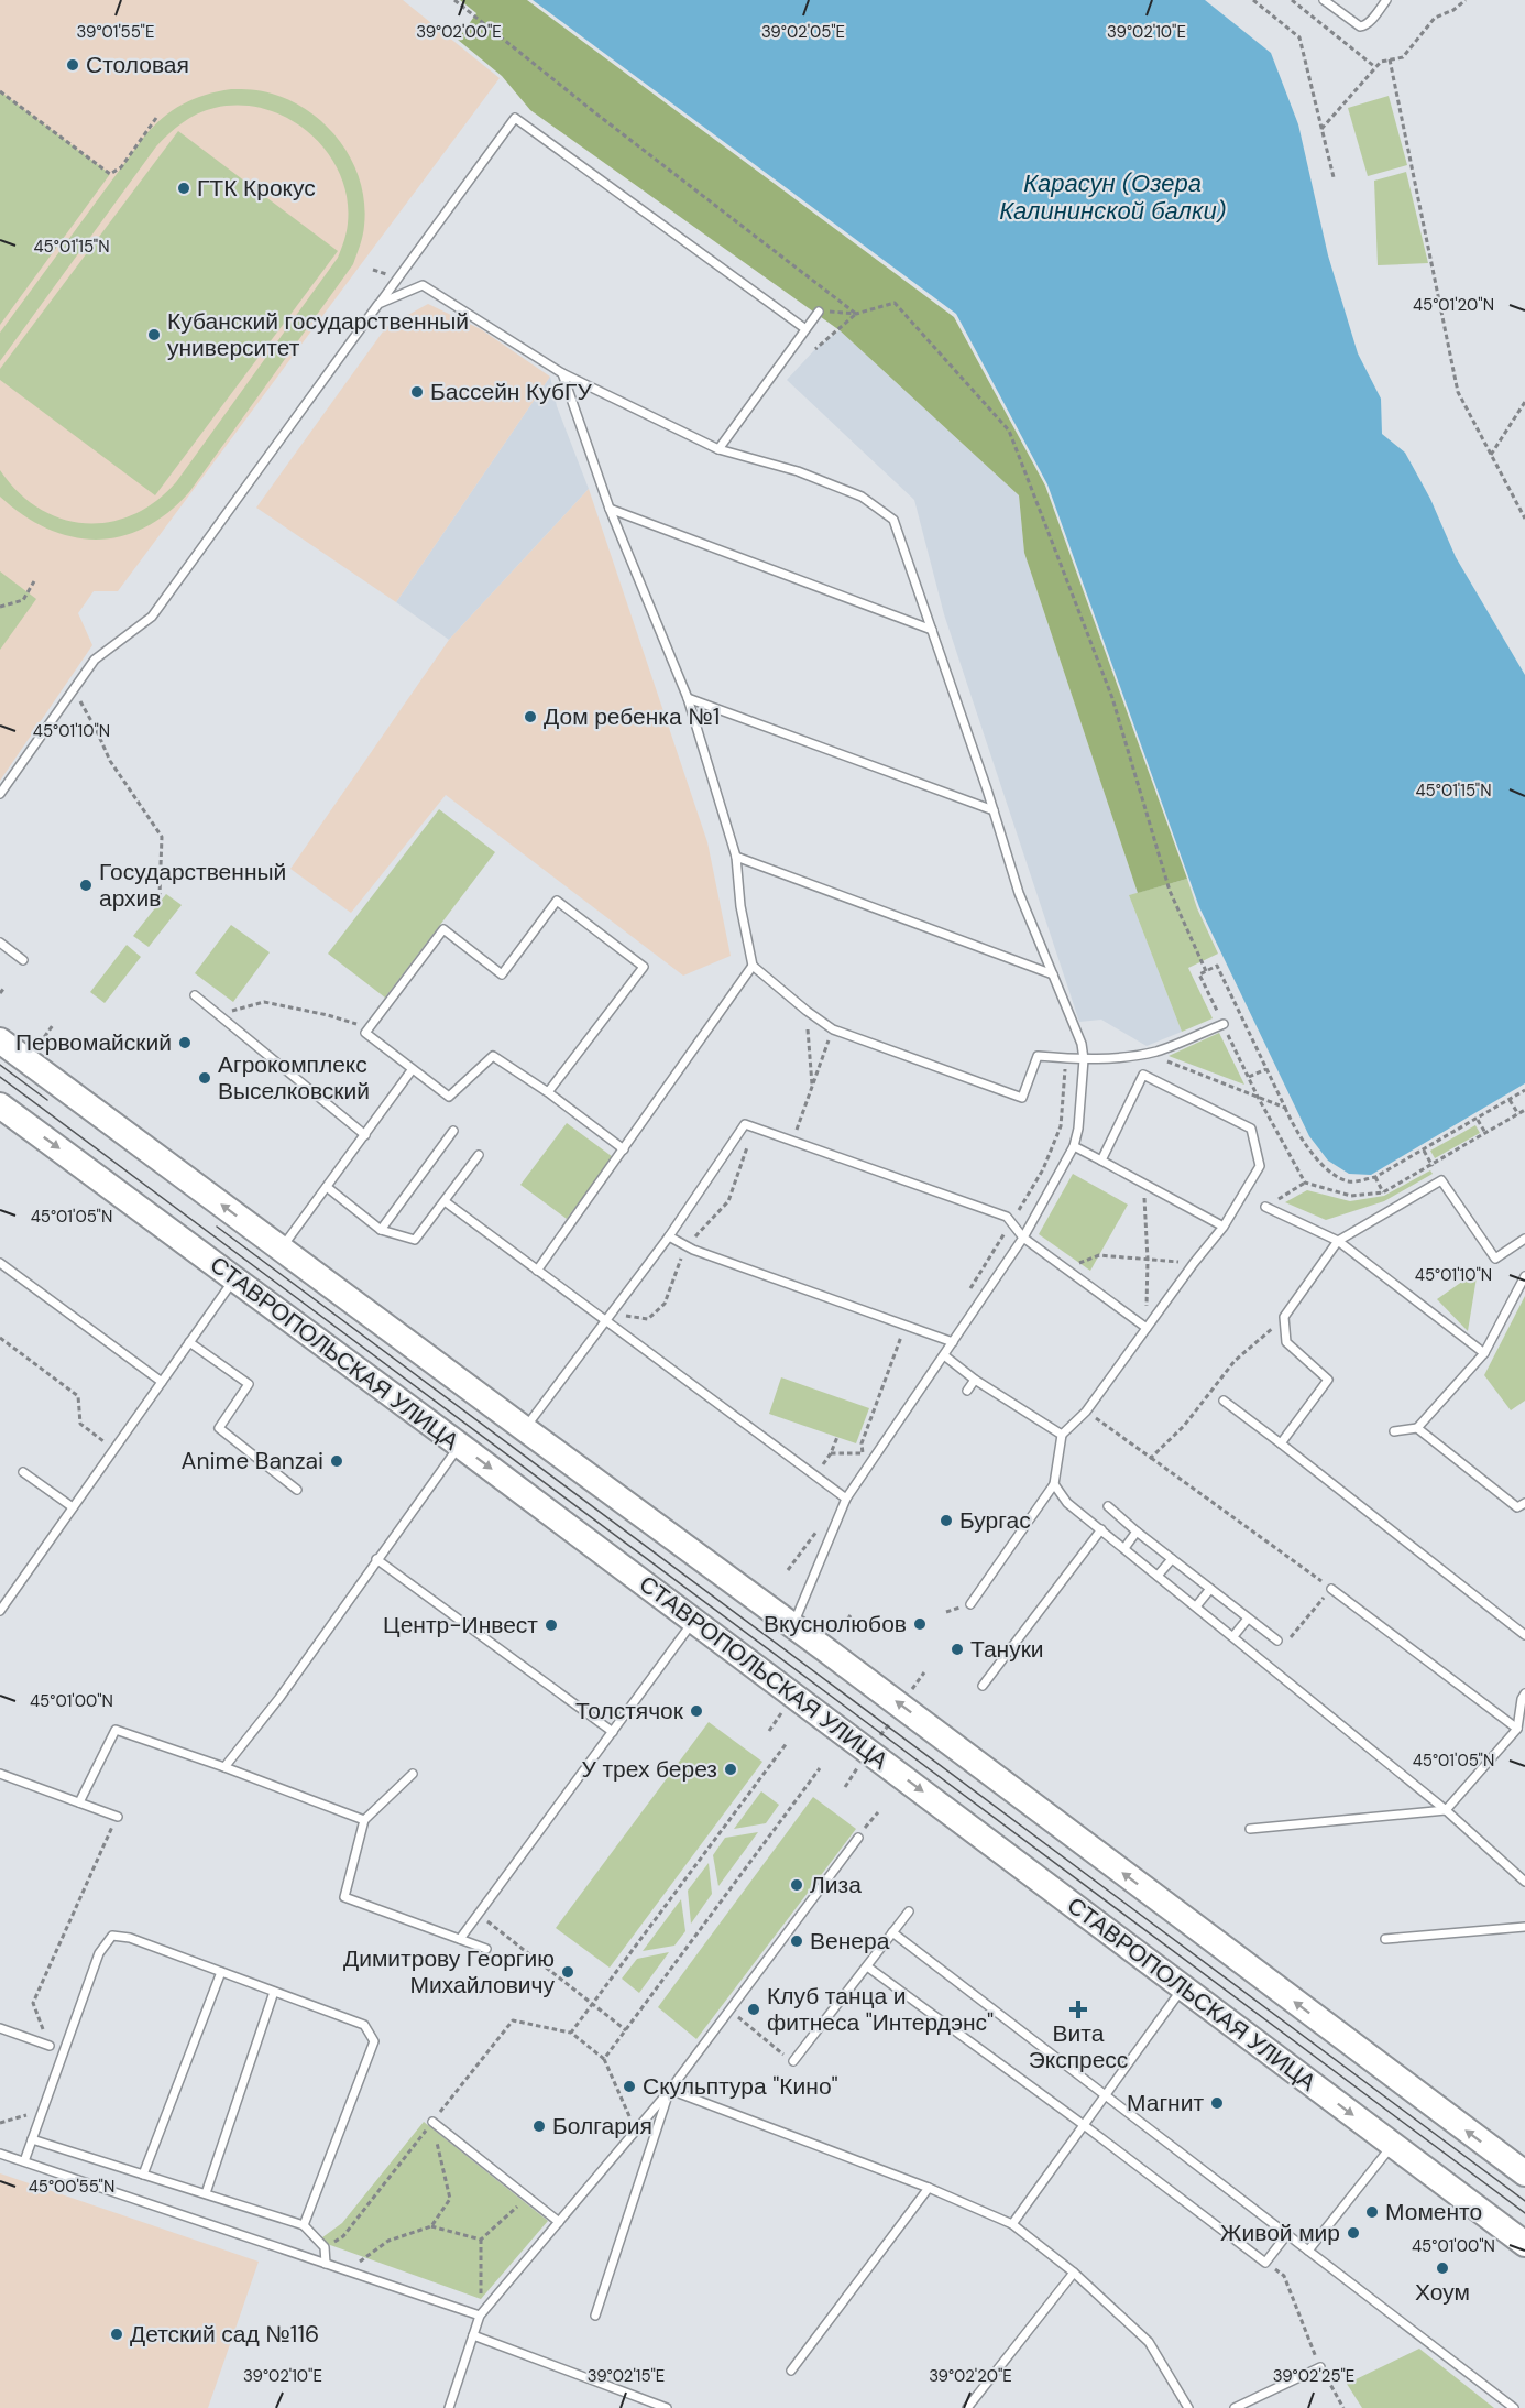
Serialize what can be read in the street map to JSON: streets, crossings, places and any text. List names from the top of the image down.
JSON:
{
  "streets": {
    "main road": ["СТАВРОПОЛЬСКАЯ УЛИЦА"]
  },
  "water": ["Карасун (Озера Калининской балки)"],
  "places": {
    "other": [
      "Столовая",
      "ГТК Крокус",
      "Кубанский государственный университет",
      "Бассейн КубГУ",
      "Дом ребенка №1",
      "Государственный архив",
      "Первомайский",
      "Агрокомплекс Выселковский",
      "Anime Banzai",
      "Бургас",
      "Вкуснолюбов",
      "Центр-Инвест",
      "Тануки",
      "Толстячок",
      "У трех берез",
      "Лиза",
      "Венера",
      "Димитрову Георгию Михайловичу",
      "Клуб танца и фитнеса \"Интердэнс\"",
      "Скульптура \"Кино\"",
      "Магнит",
      "Болгария",
      "Моменто",
      "Живой мир",
      "Хоум",
      "Детский сад №116"
    ],
    "health": ["Вита Экспресс"]
  },
  "coordinates": [
    "39°02'00\"E",
    "39°02'10\"E",
    "39°01'55\"E",
    "39°02'05\"E",
    "45°01'15\"N",
    "45°01'20\"N",
    "45°01'10\"N",
    "45°01'05\"N",
    "45°01'00\"N",
    "45°00'55\"N",
    "39°02'15\"E",
    "39°02'20\"E",
    "39°02'25\"E"
  ]
}
